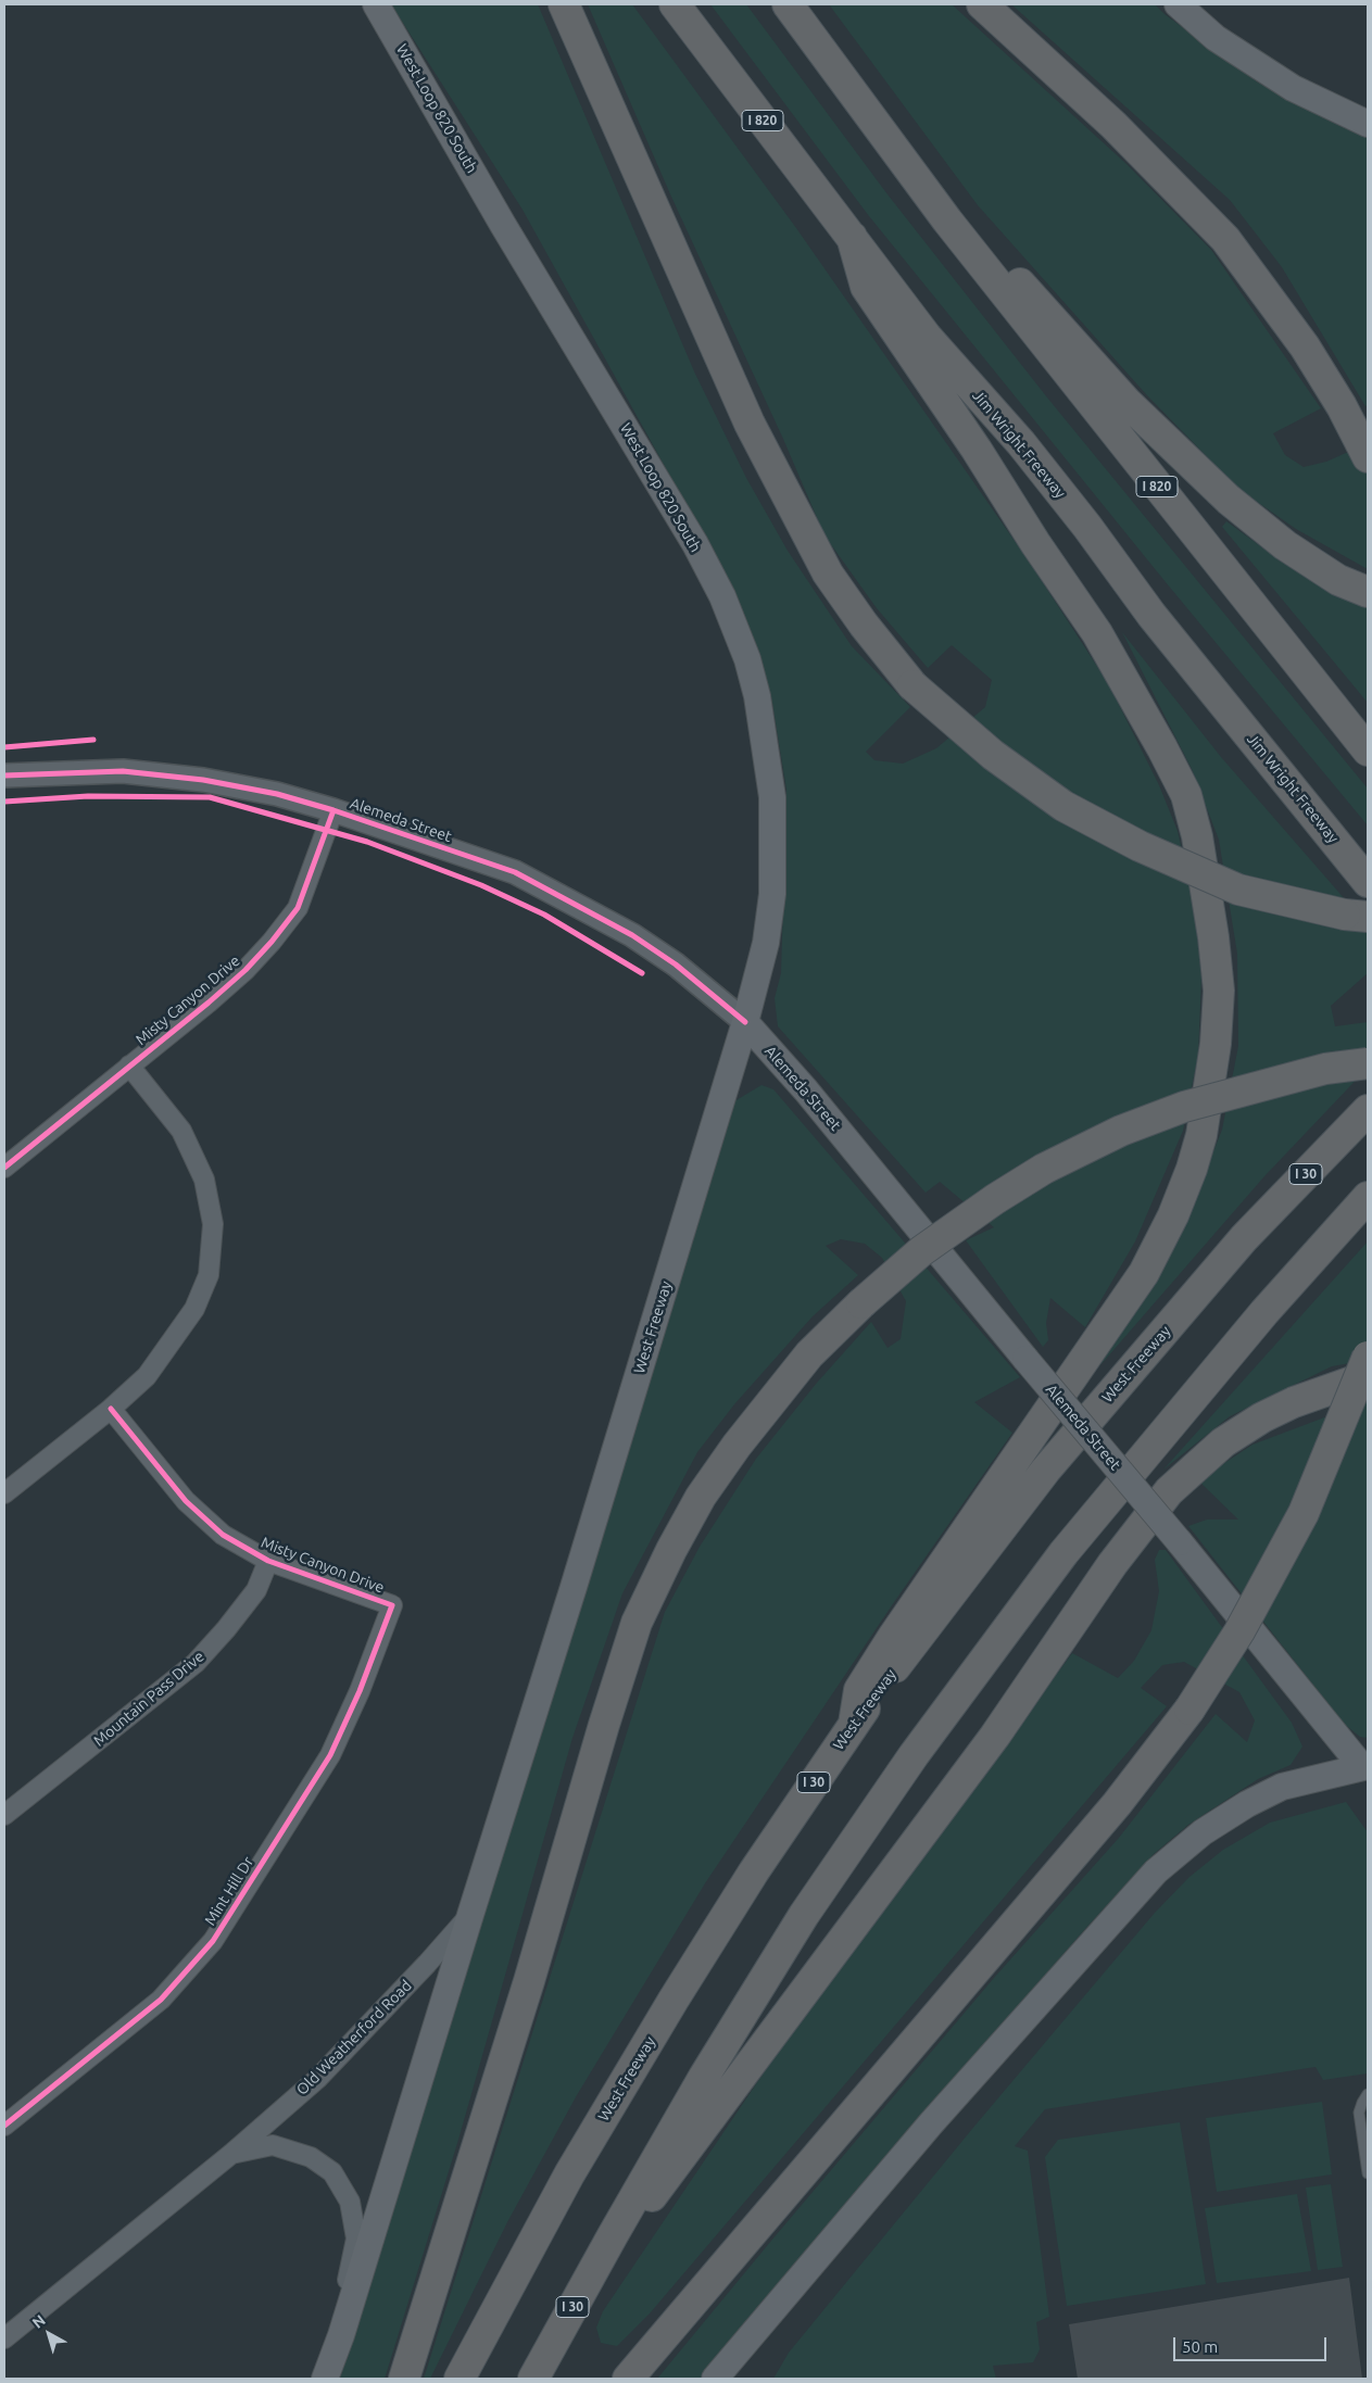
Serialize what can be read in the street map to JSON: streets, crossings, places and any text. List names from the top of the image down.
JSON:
{
  "streets": {
    "highway": [
      "I 820",
      "Jim Wright Freeway",
      "I 30",
      "West Freeway"
    ],
    "main road": ["West Loop 820 South", "Alemeda Street"],
    "street": [
      "Misty Canyon Drive",
      "Mountain Pass Drive",
      "Mint Hill Dr",
      "Old Weatherford Road"
    ]
  },
  "crossings": [
    ["West Loop 820 South", "Alemeda Street"],
    ["West Loop 820 South", "West Freeway"],
    ["Alemeda Street", "Misty Canyon Drive"],
    ["Alemeda Street", "West Freeway"],
    ["Misty Canyon Drive", "Mountain Pass Drive"],
    ["Misty Canyon Drive", "Mint Hill Dr"],
    ["West Freeway", "Old Weatherford Road"]
  ],
  "scale_bar": "50 m",
  "north": "top left"
}
